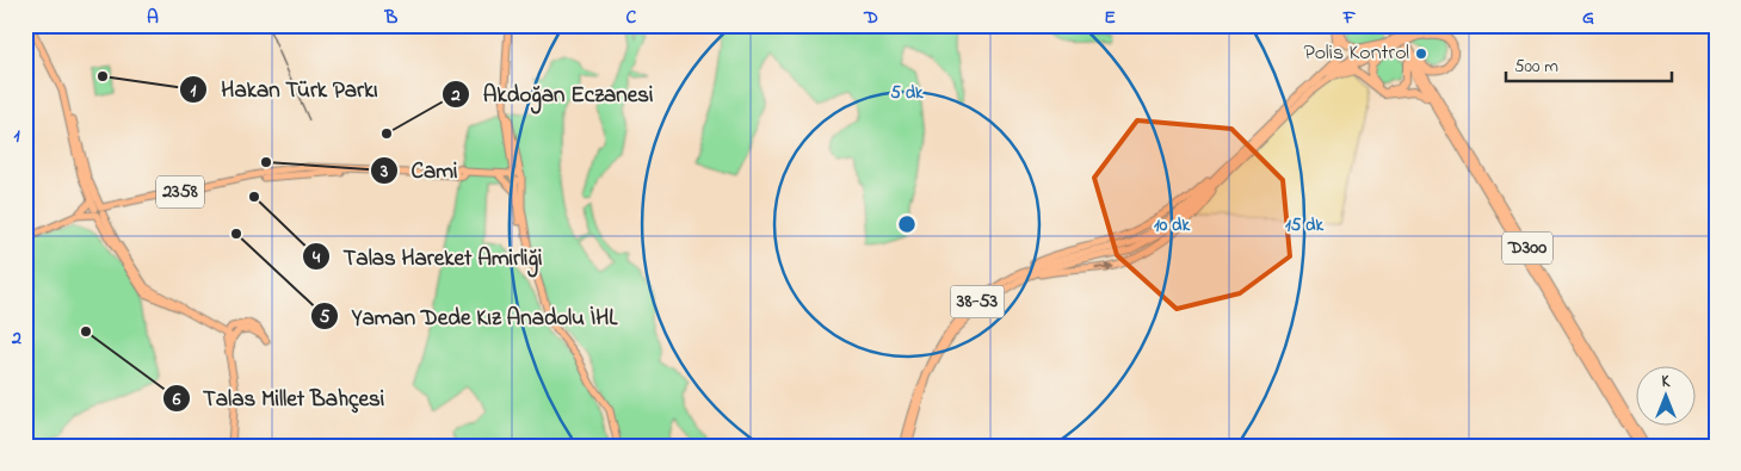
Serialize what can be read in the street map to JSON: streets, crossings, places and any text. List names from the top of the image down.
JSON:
{
  "streets": {
    "highway": ["D300"],
    "main road": ["38-53"]
  },
  "places": [
    "Polis Kontrol",
    "Hakan Türk Parkı",
    "Akdoğan Eczanesi",
    "Cami",
    "Talas Hareket Amirliği",
    "Yaman Dede Kız Anadolu İHL",
    "Talas Millet Bahçesi"
  ],
  "scale_bar": "500 m",
  "north": "top",
  "grid": {
    "columns": [
      "A",
      "B",
      "C",
      "D",
      "E",
      "F",
      "G"
    ],
    "rows": ["1", "2"]
  },
  "rings": ["5 dk", "10 dk", "15 dk"]
}
